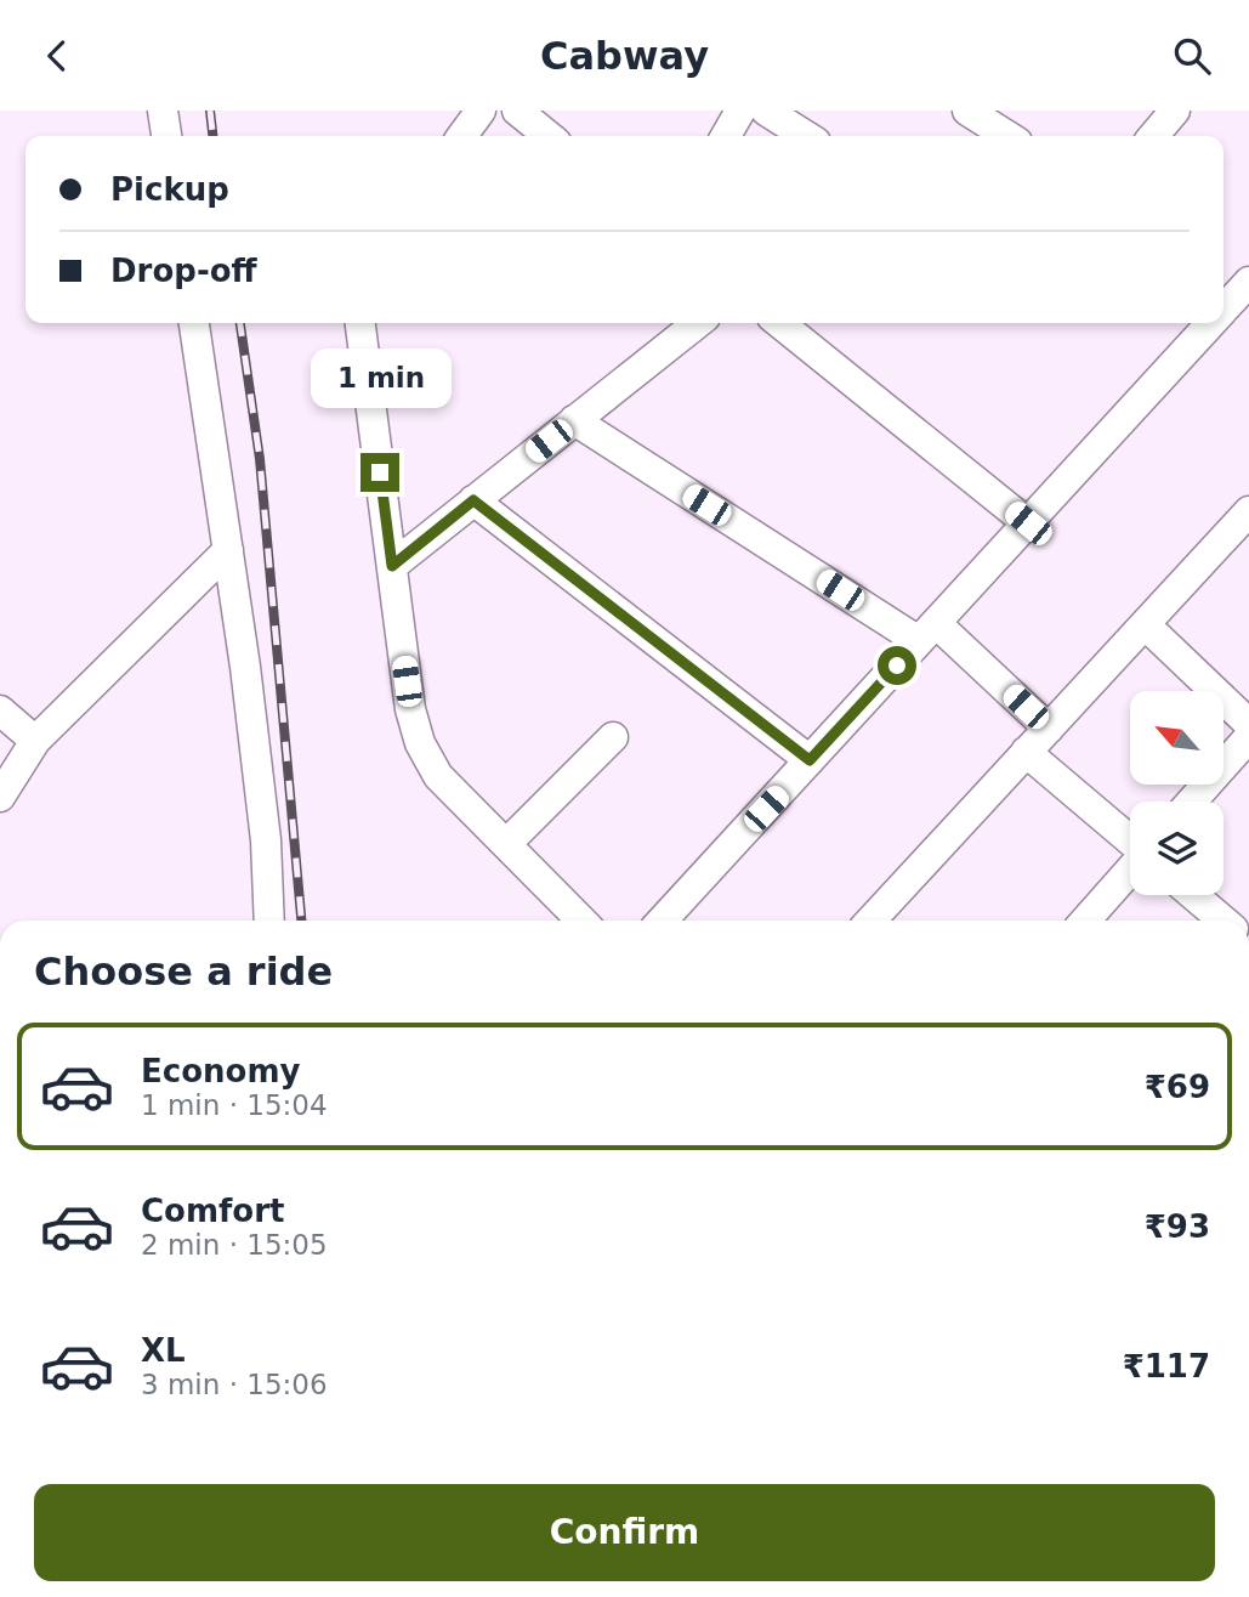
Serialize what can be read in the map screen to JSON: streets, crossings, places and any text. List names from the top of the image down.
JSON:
{
  "north": "top left",
  "page": {
    "header": "Cabway",
    "banner": ["Pickup", "Drop-off"],
    "bubble": "1 min",
    "heading": "Choose a ride",
    "list": [
      {
        "name": "Economy",
        "note": "1 min · 15:04",
        "value": "₹69"
      },
      {
        "name": "Comfort",
        "note": "2 min · 15:05",
        "value": "₹93"
      },
      {
        "name": "XL",
        "note": "3 min · 15:06",
        "value": "₹117"
      }
    ],
    "buttons": "Confirm"
  }
}
